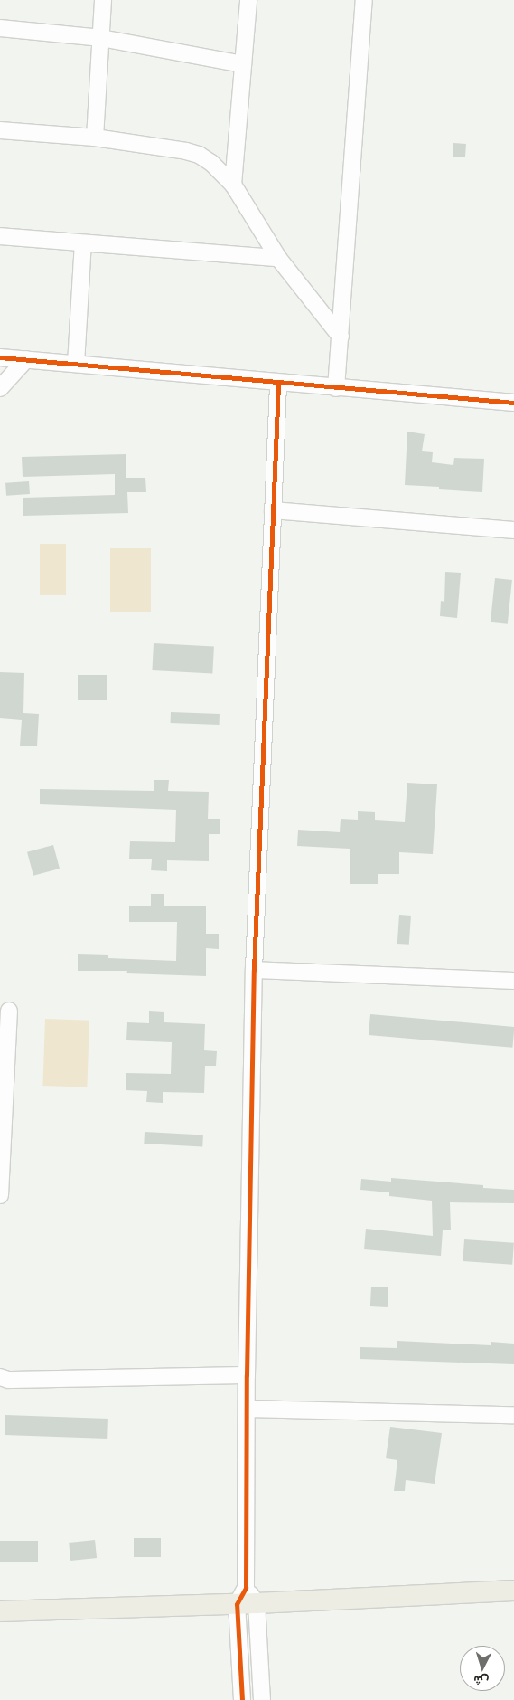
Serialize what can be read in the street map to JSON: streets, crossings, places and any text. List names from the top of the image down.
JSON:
{
  "north": "bottom"
}
